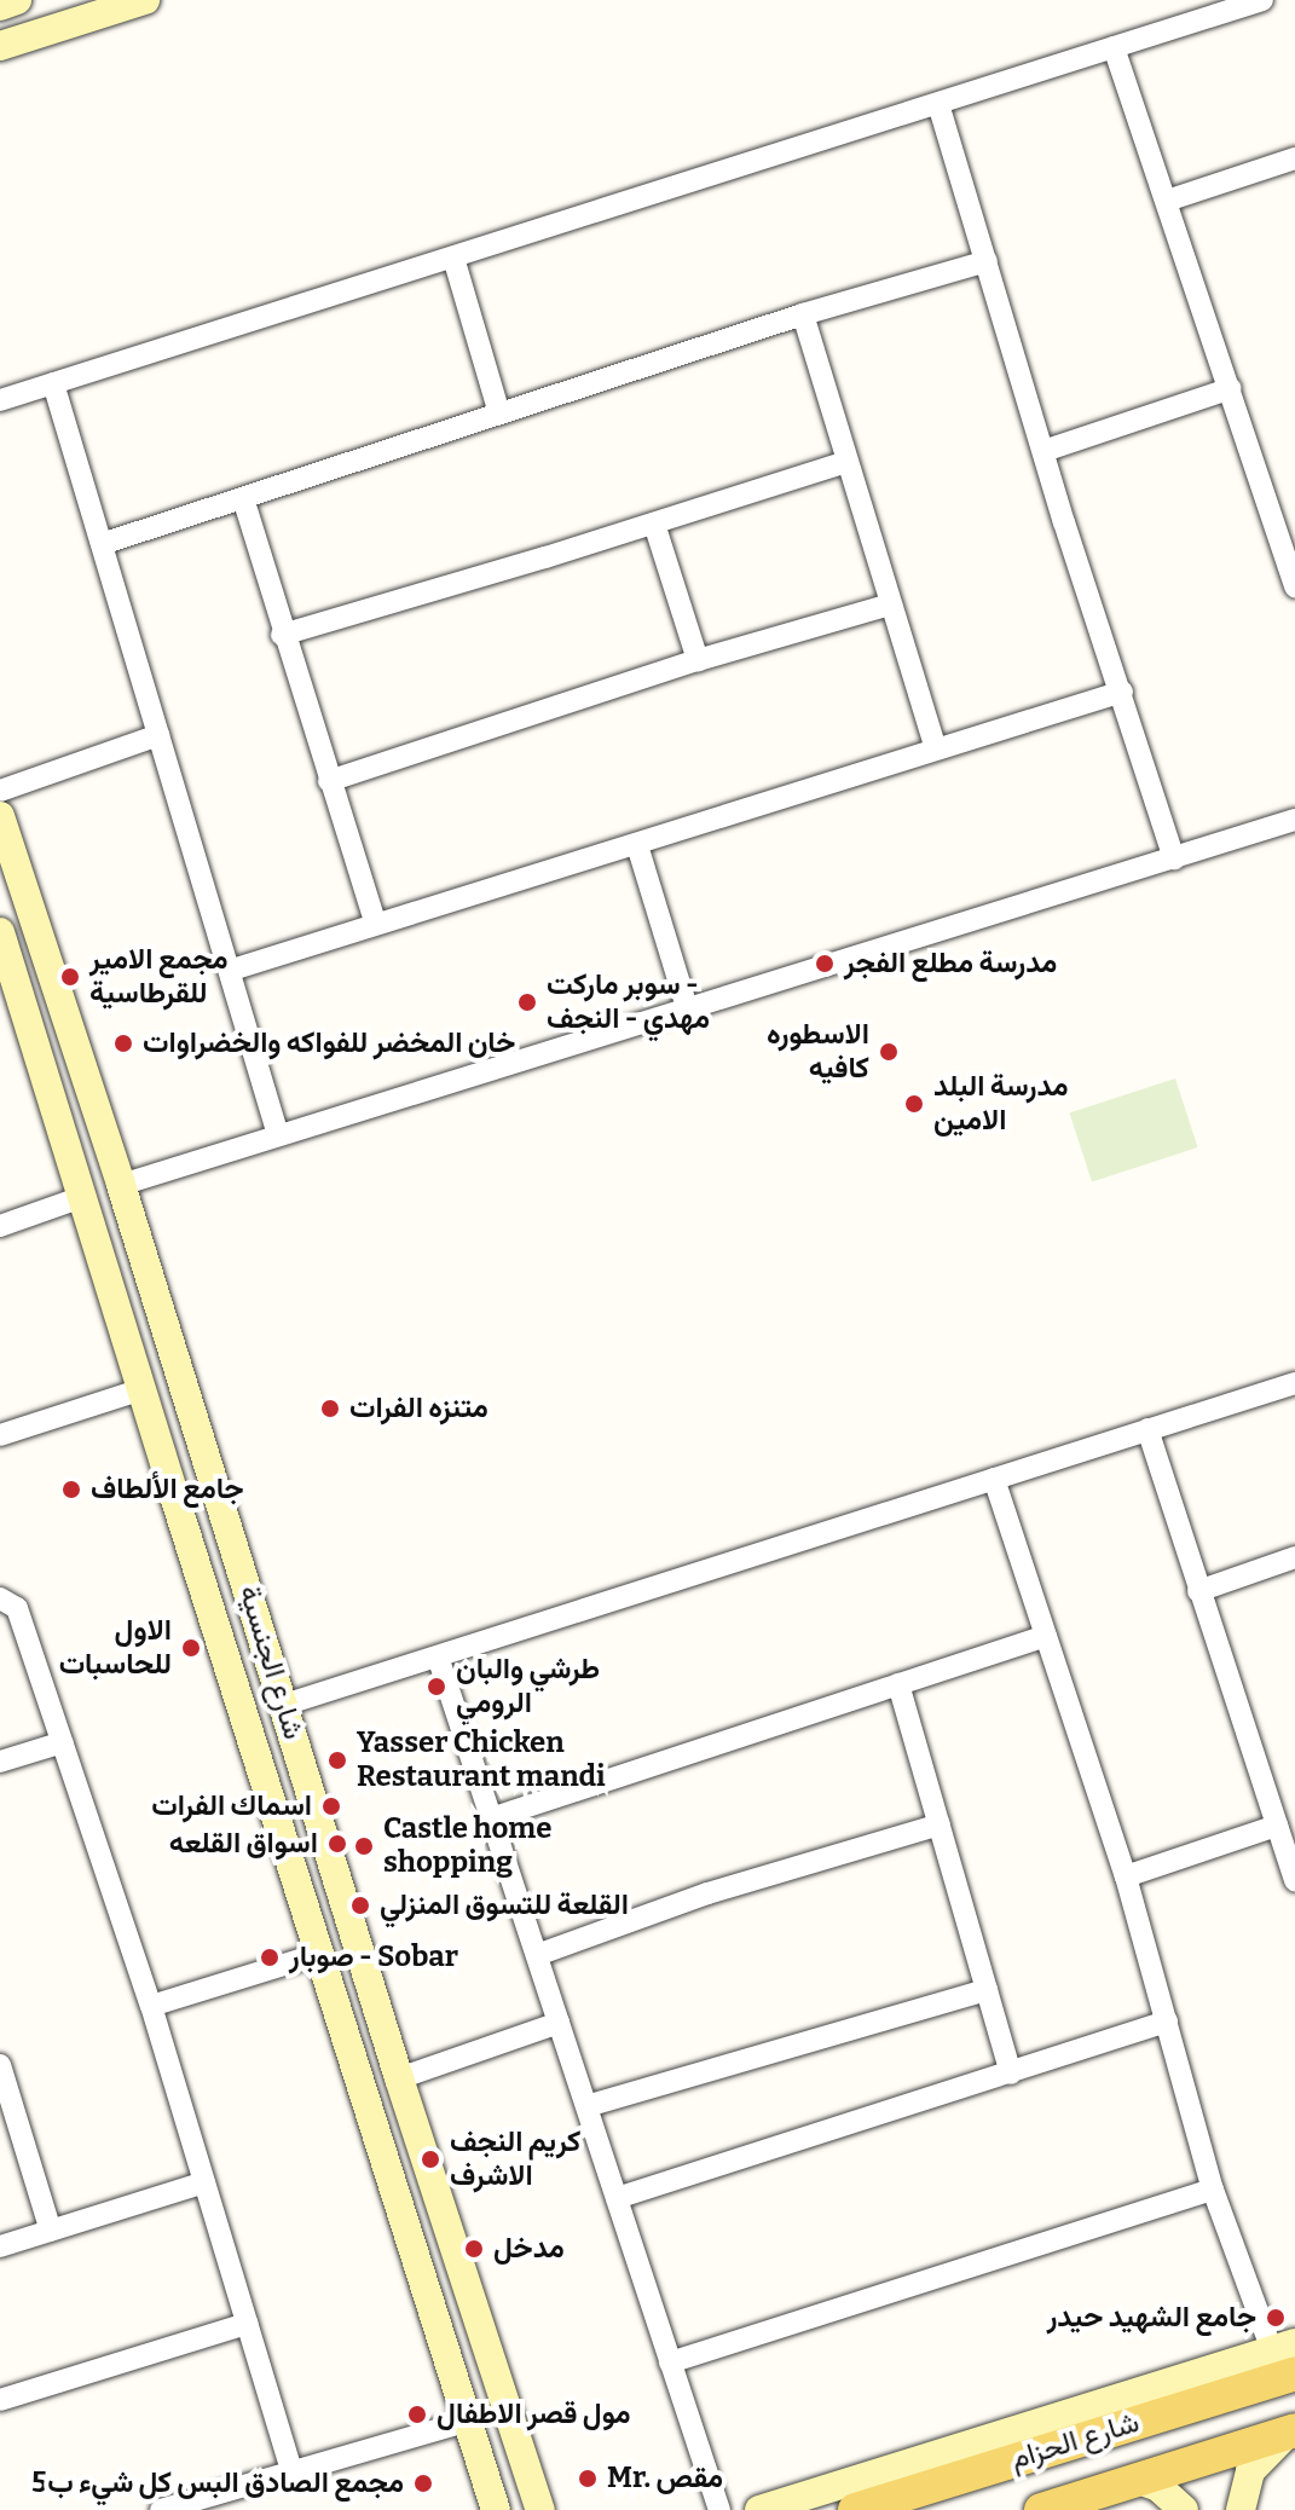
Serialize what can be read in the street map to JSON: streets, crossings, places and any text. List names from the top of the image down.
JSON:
{
  "streets": {
    "main road": ["شارع الجنسية", "شارع الحزام"]
  },
  "places": [
    "مدرسة مطلع الفجر",
    "مجمع الامير للقرطاسية",
    "سوبر ماركت - مهدي - النجف",
    "خان المخضر للفواكه والخضراوات",
    "الاسطوره كافيه",
    "مدرسة البلد الامين",
    "متنزه الفرات",
    "جامع الألطاف",
    "الاول للحاسبات",
    "طرشي والبان الرومي",
    "Yasser Chicken Restaurant mandi",
    "اسماك الفرات",
    "اسواق القلعه",
    "Castle home shopping",
    "القلعة للتسوق المنزلي",
    "صوبار - Sobar",
    "كريم النجف الاشرف",
    "مدخل",
    "جامع الشهيد حيدر",
    "مول قصر الاطفال",
    "Mr. مقص",
    "مجمع الصادق البس كل شيء ب5"
  ]
}
